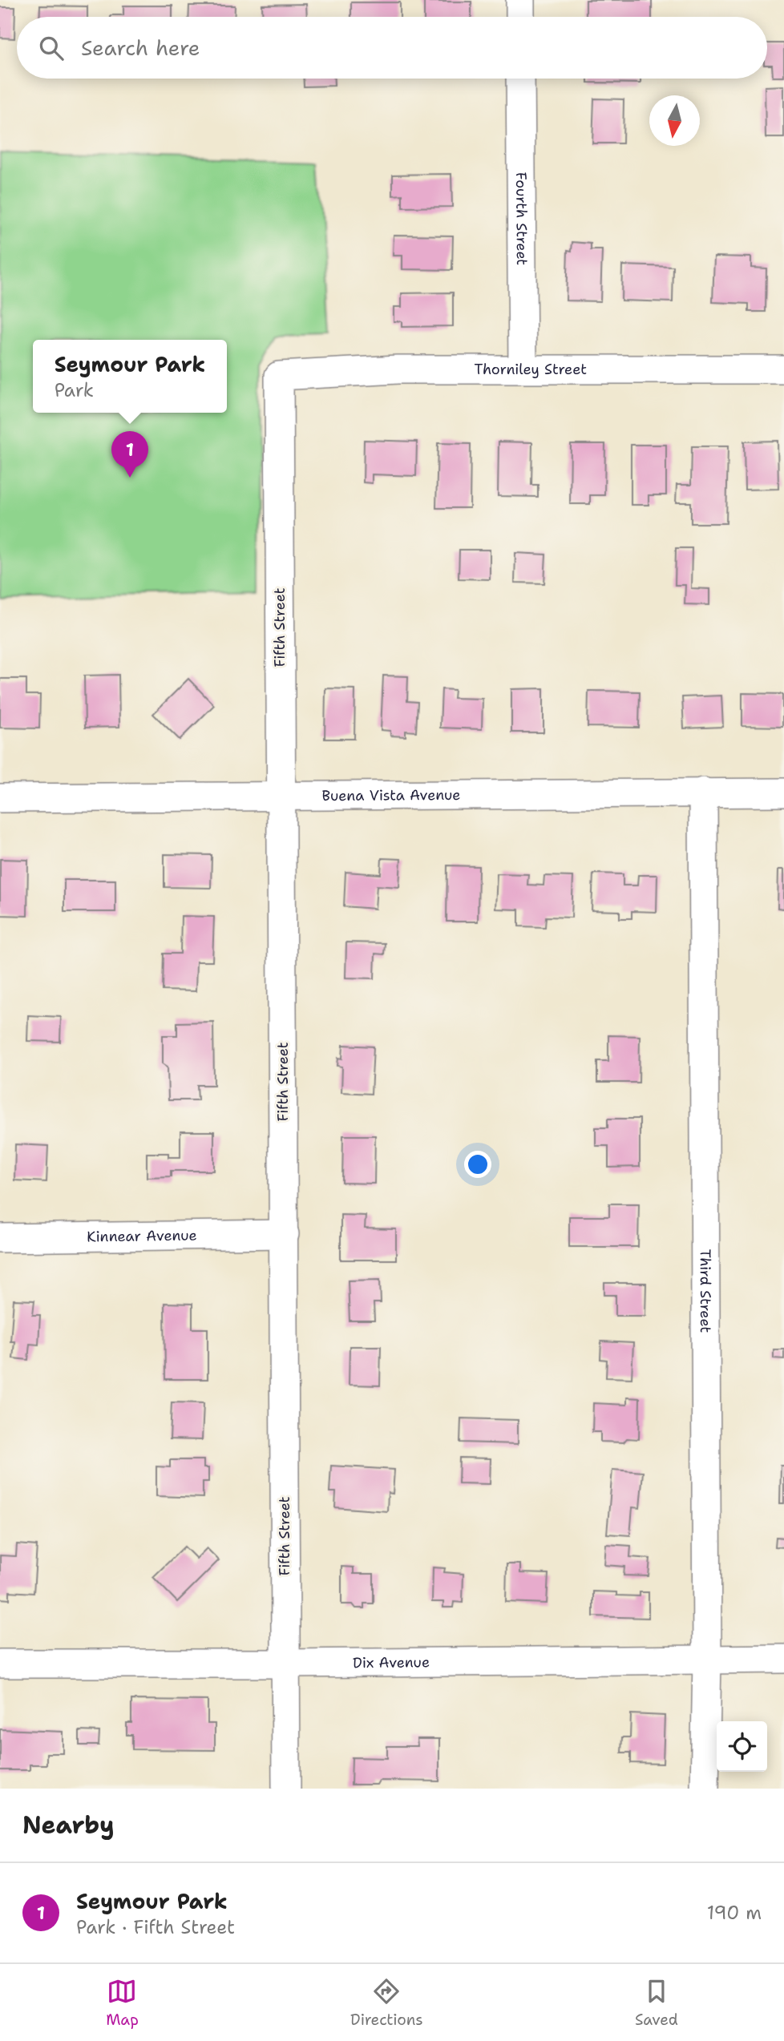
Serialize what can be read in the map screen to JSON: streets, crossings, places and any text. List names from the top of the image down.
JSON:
{
  "streets": {
    "street": [
      "Fourth Street",
      "Thorniley Street",
      "Fifth Street",
      "Buena Vista Avenue",
      "Kinnear Avenue",
      "Third Street",
      "Dix Avenue"
    ]
  },
  "crossings": [
    ["Fourth Street", "Thorniley Street"],
    ["Thorniley Street", "Fifth Street"],
    ["Fifth Street", "Buena Vista Avenue"],
    ["Fifth Street", "Kinnear Avenue"],
    ["Fifth Street", "Dix Avenue"],
    ["Buena Vista Avenue", "Third Street"],
    ["Third Street", "Dix Avenue"]
  ],
  "north": "bottom",
  "page": {
    "search": "Search here",
    "popup": ["Seymour Park", "Park"],
    "pins": "1",
    "heading": "Nearby",
    "list": [
      {
        "mark": "1",
        "name": "Seymour Park",
        "note": "Park · Fifth Street",
        "value": "190 m"
      }
    ],
    "nav": ["Map", "Directions", "Saved"]
  }
}
